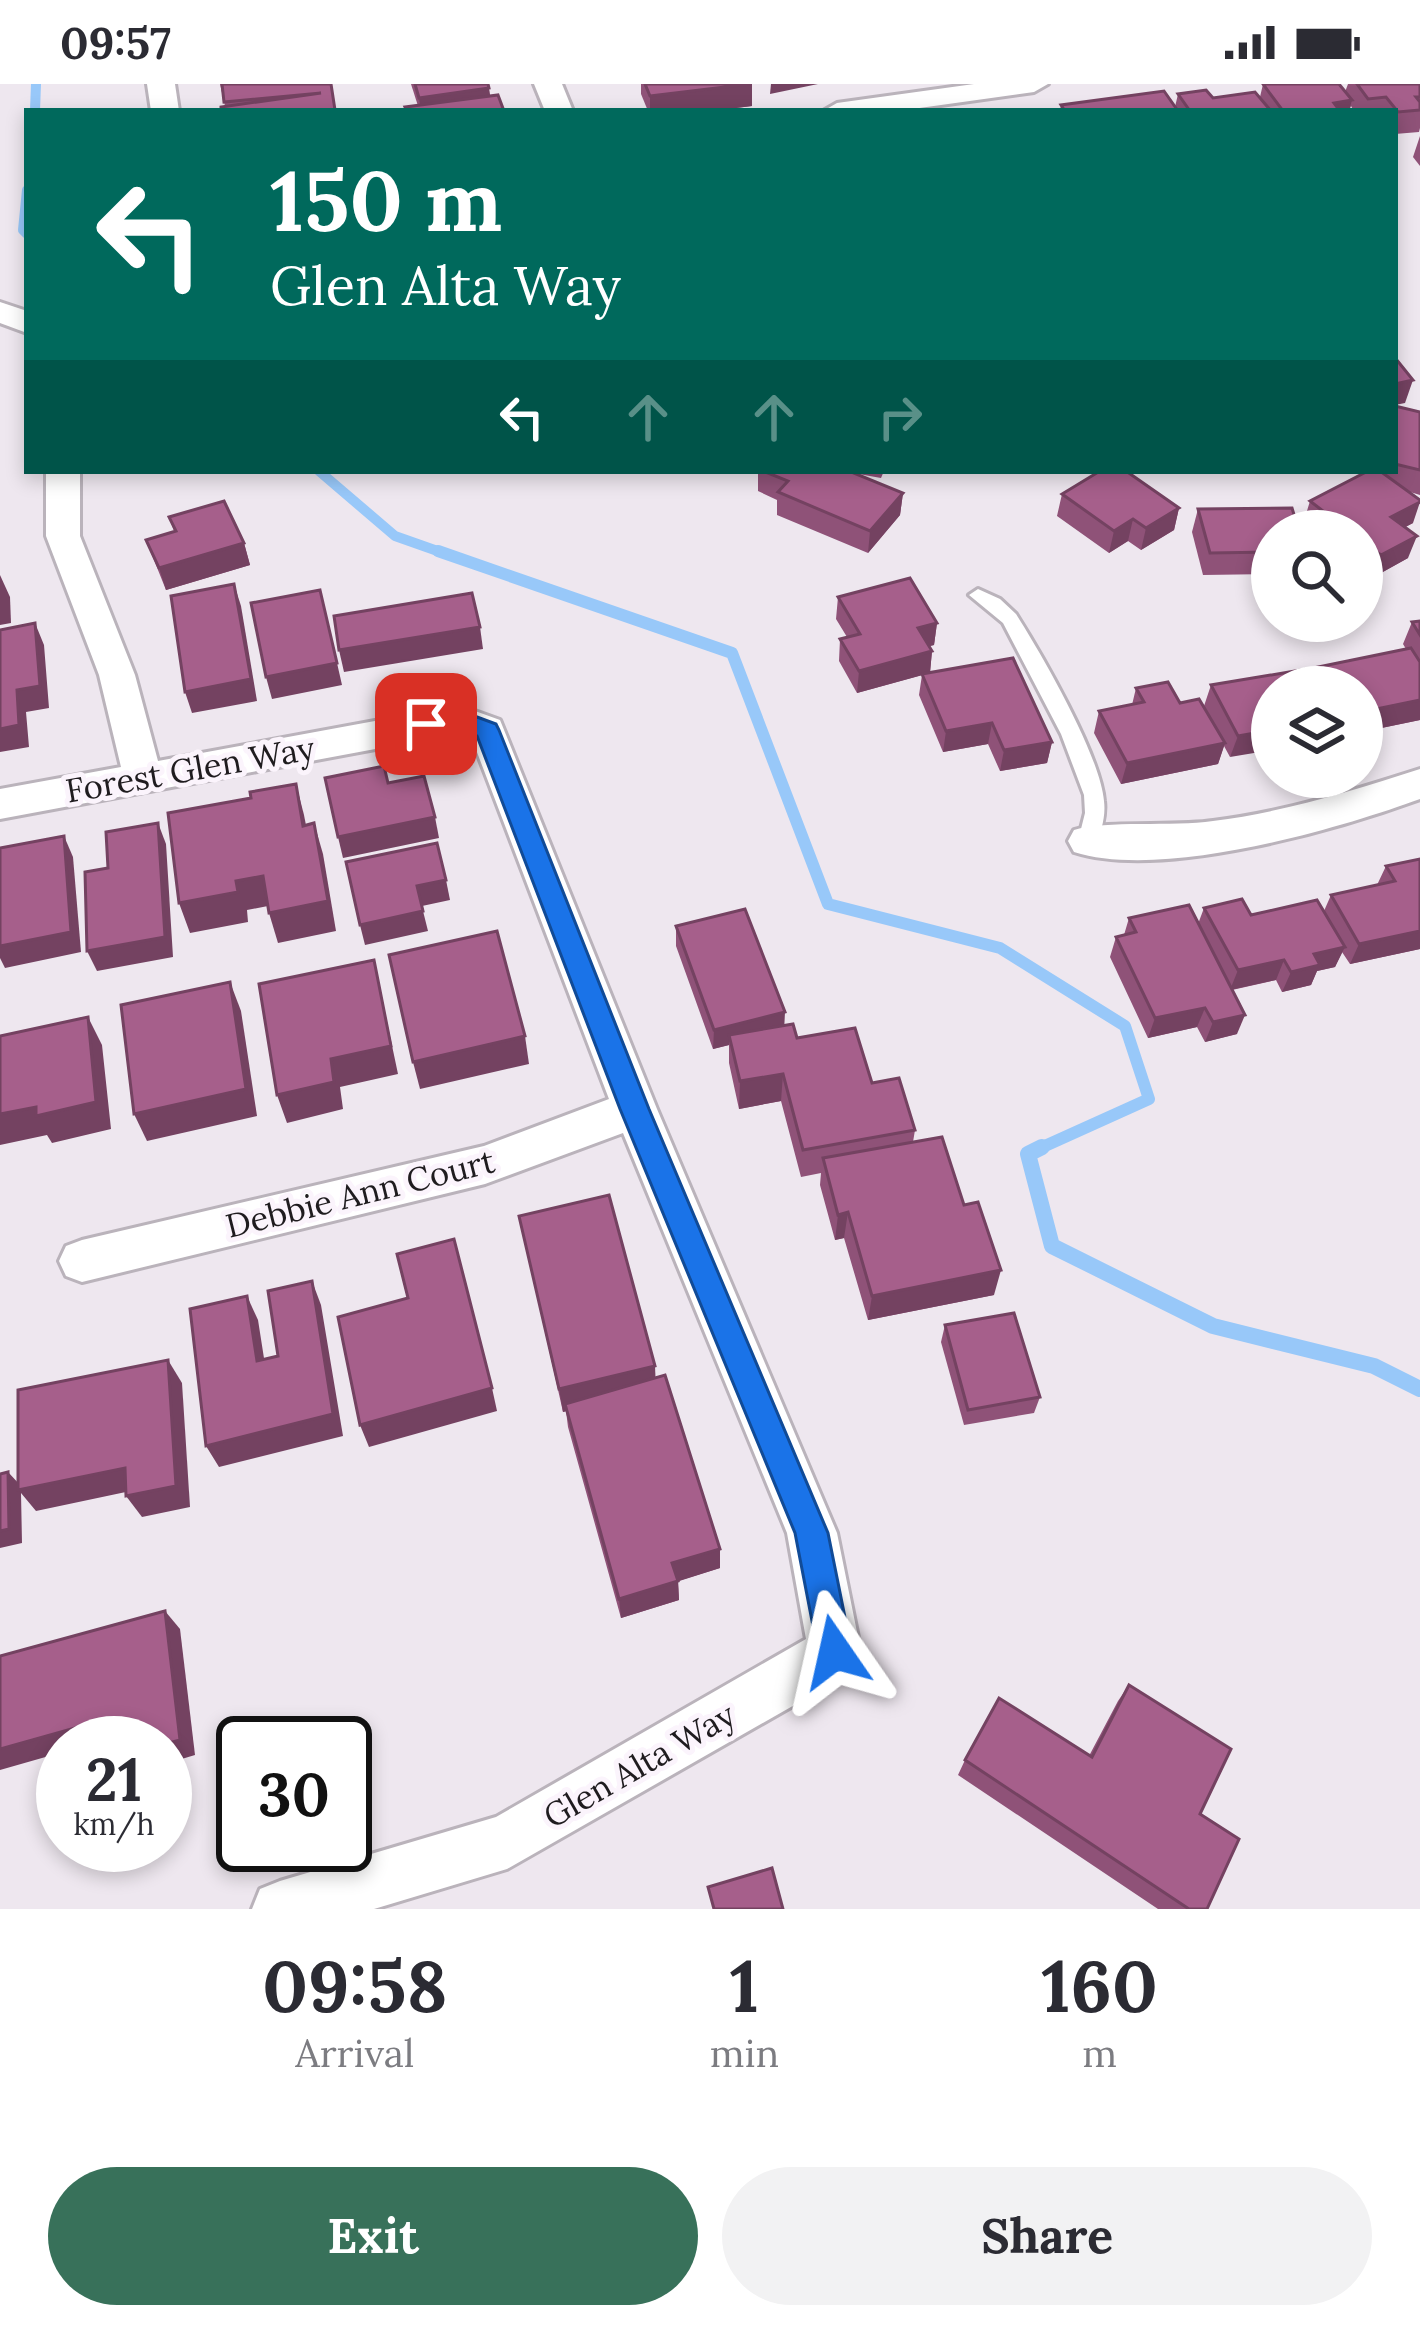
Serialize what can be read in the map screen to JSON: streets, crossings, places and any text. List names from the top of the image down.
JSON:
{
  "streets": {
    "street": ["Forest Glen Way", "Debbie Ann Court", "Glen Alta Way"]
  },
  "crossings": [
    ["Forest Glen Way", "Glen Alta Way"],
    ["Debbie Ann Court", "Glen Alta Way"]
  ],
  "page": {
    "status": "09:57",
    "turn": ["150 m", "Glen Alta Way"],
    "speed": "21 km/h",
    "limit": "30",
    "eta": [
      "09:58",
      "Arrival",
      "1",
      "min",
      "160",
      "m"
    ],
    "buttons": ["Exit", "Share"]
  }
}
